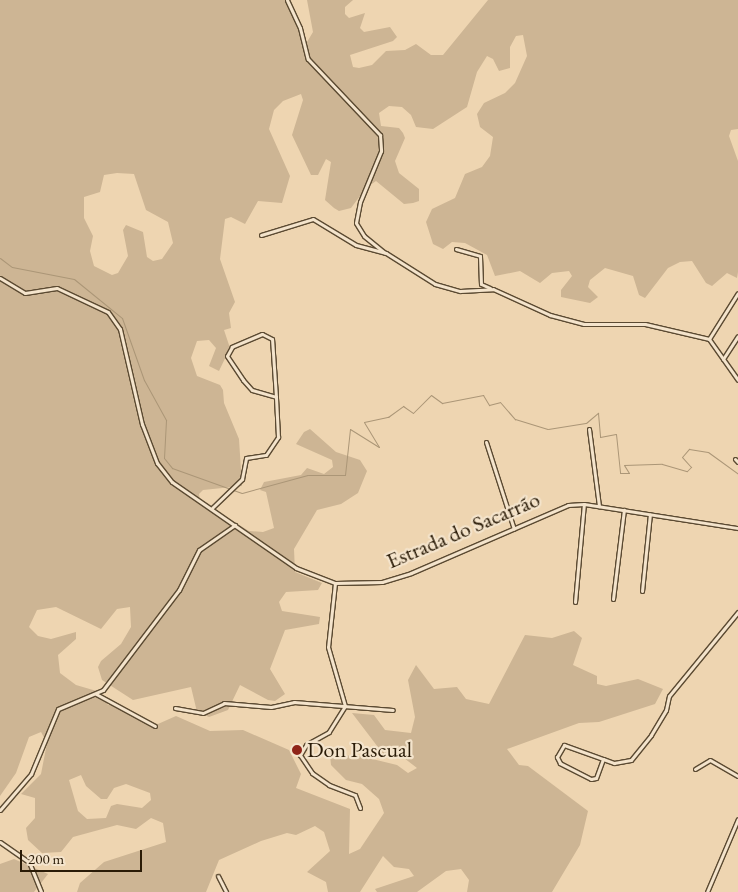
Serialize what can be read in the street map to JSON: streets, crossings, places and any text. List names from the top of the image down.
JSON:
{
  "streets": {
    "street": ["Estrada do Sacarrão"]
  },
  "places": ["Don Pascual"],
  "scale_bar": "200 m"
}
